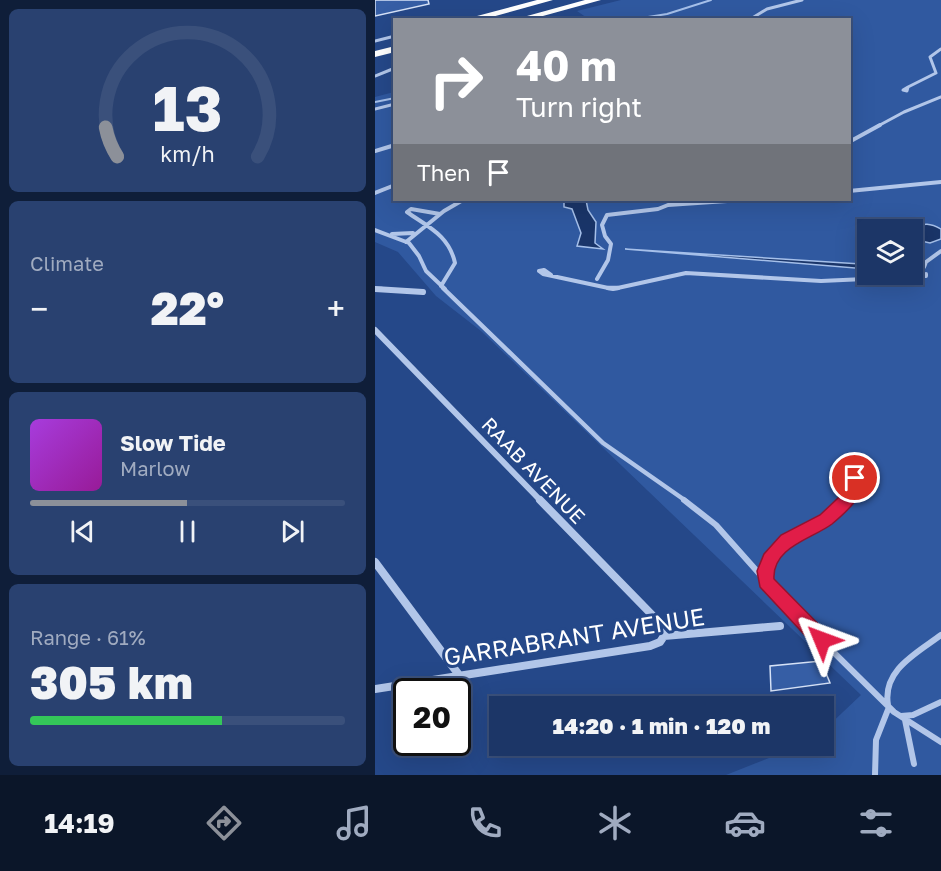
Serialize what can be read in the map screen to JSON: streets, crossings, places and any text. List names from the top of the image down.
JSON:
{
  "streets": {
    "street": ["RAAB AVENUE", "GARRABRANT AVENUE"]
  },
  "crossings": [
    ["RAAB AVENUE", "GARRABRANT AVENUE"]
  ],
  "page": {
    "turn": ["40 m", "Turn right"],
    "then": "Then",
    "tile": [
      "Climate",
      ["Range · 61%", "305 km"]
    ],
    "heat": ["−", "22°", "+"],
    "song": ["Slow Tide", "Marlow"],
    "limit": "20",
    "trip": "14:20 · 1 min · 120 m",
    "tabs": "14:19",
    "gauge": ["13", "km/h"]
  }
}
